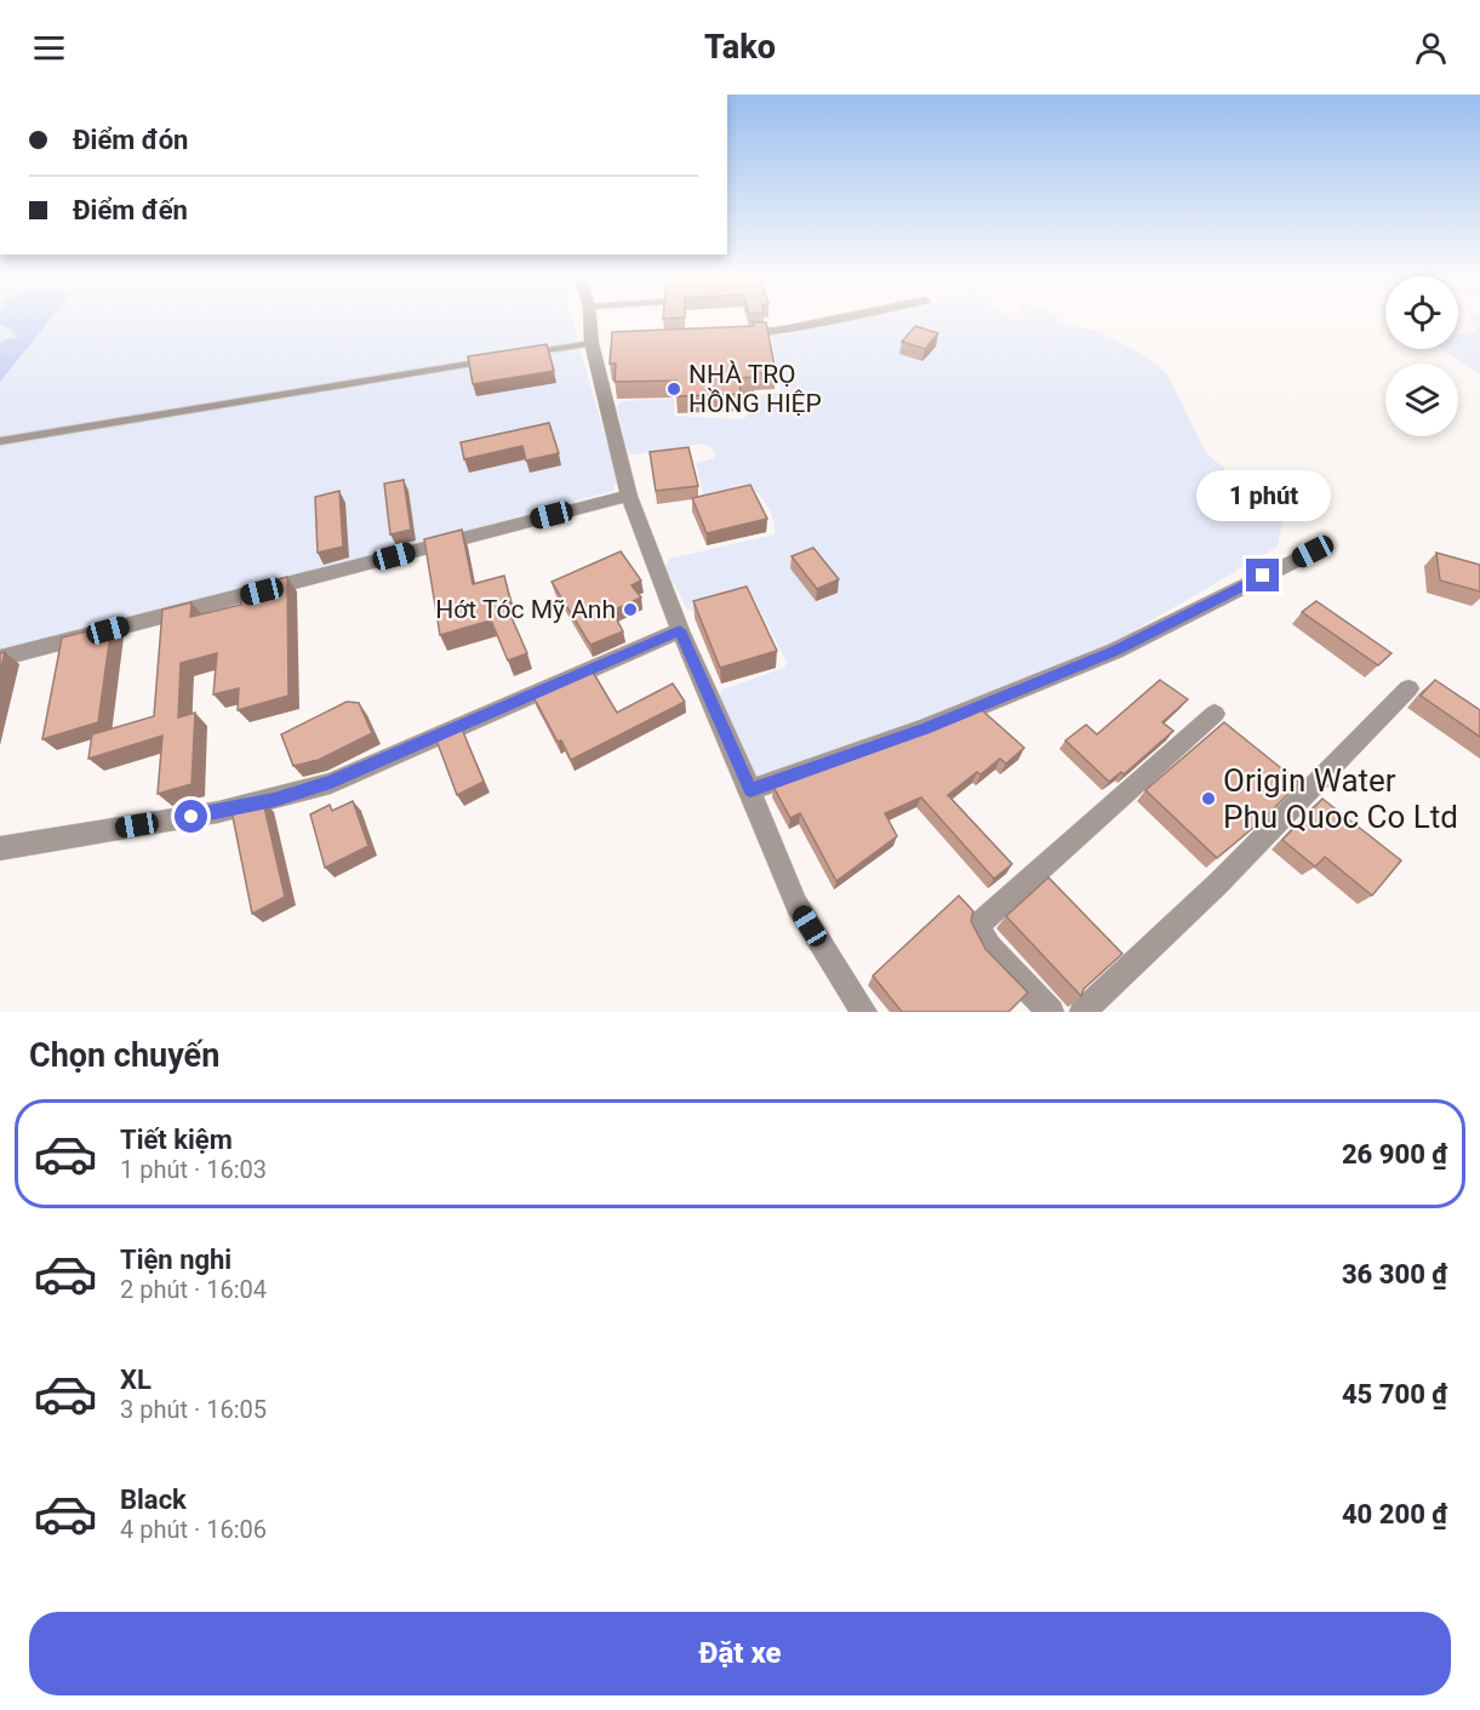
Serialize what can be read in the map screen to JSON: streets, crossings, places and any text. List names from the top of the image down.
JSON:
{
  "places": ["NHÀ TRỌ HỒNG HIỆP", "Hớt Tóc Mỹ Anh", "Origin Water Phu Quoc Co Ltd"],
  "page": {
    "header": "Tako",
    "banner": ["Điểm đón", "Điểm đến"],
    "bubble": "1 phút",
    "heading": "Chọn chuyến",
    "list": [
      {
        "name": "Tiết kiệm",
        "note": "1 phút · 16:03",
        "value": "26 900 ₫"
      },
      {
        "name": "Tiện nghi",
        "note": "2 phút · 16:04",
        "value": "36 300 ₫"
      },
      {
        "name": "XL",
        "note": "3 phút · 16:05",
        "value": "45 700 ₫"
      },
      {
        "name": "Black",
        "note": "4 phút · 16:06",
        "value": "40 200 ₫"
      }
    ],
    "buttons": "Đặt xe"
  }
}
